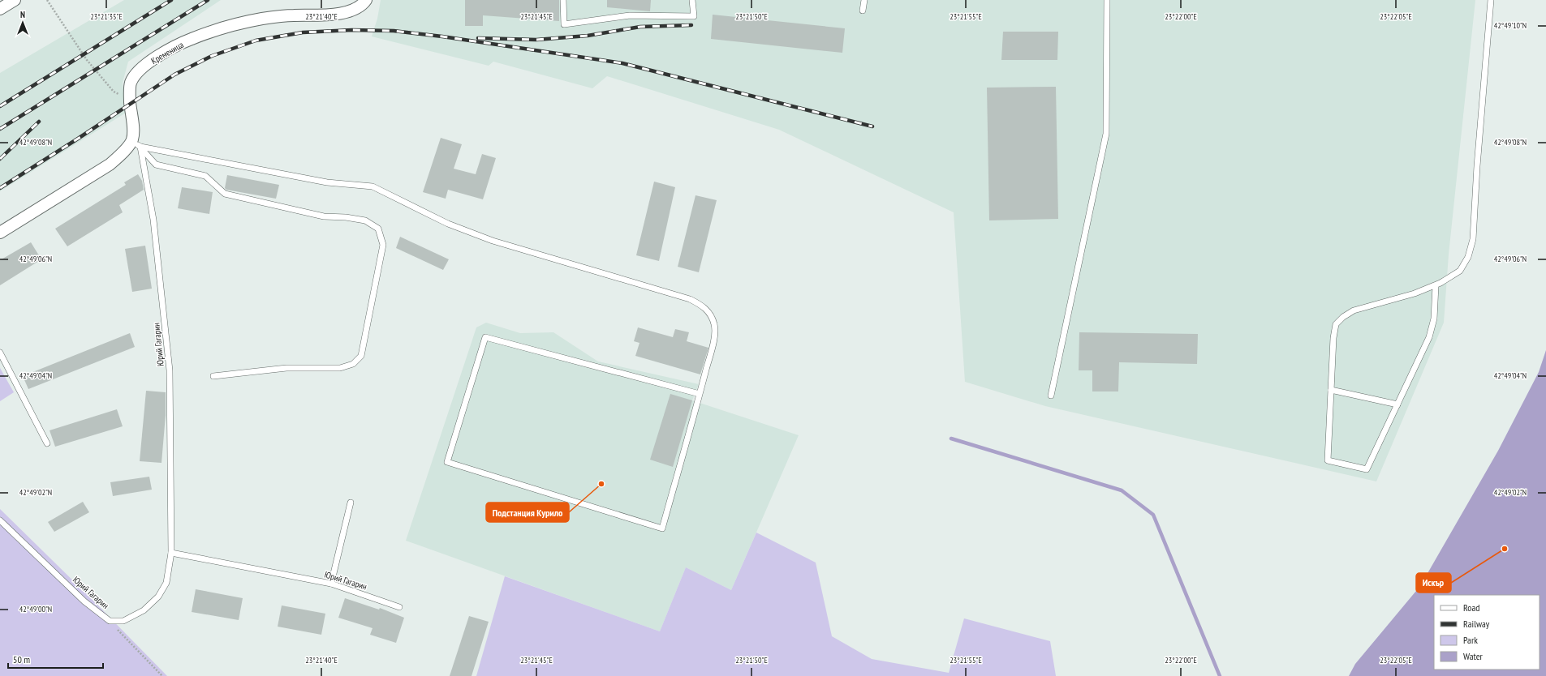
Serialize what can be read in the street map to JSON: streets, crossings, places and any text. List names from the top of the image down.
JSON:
{
  "streets": {
    "street": ["Кременица"],
    "lane": ["Юрий Гагарин"]
  },
  "crossings": [
    ["Кременица", "Юрий Гагарин"]
  ],
  "places": ["Подстанция Курило", "Искър"],
  "legend": [
    "Road",
    "Railway",
    "Park",
    "Water"
  ],
  "scale_bar": "50 m",
  "north": "top",
  "coordinates": [
    "23°21'35\"E",
    "23°21'40\"E",
    "23°21'45\"E",
    "23°21'50\"E",
    "23°21'55\"E",
    "23°22'00\"E",
    "23°22'05\"E",
    "42°49'10\"N",
    "42°49'08\"N",
    "42°49'06\"N",
    "42°49'04\"N",
    "42°49'02\"N",
    "42°49'00\"N"
  ]
}
